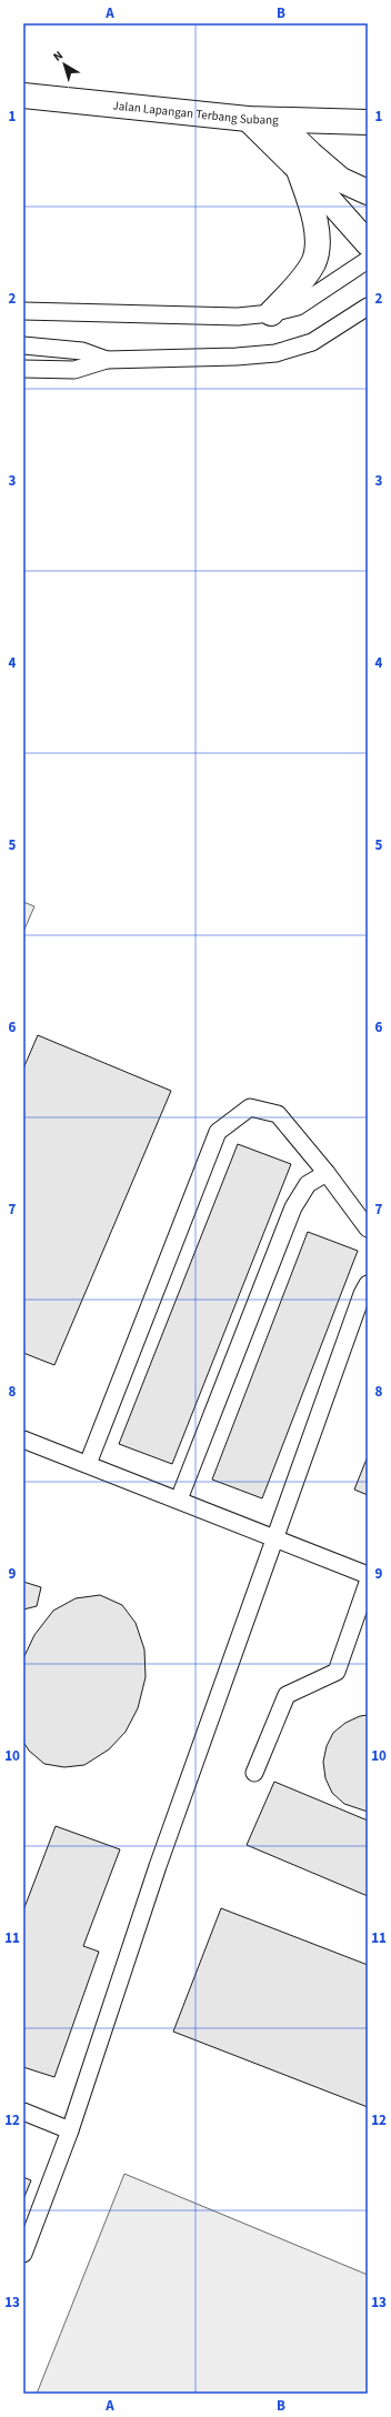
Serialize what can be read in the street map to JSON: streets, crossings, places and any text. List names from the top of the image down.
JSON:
{
  "streets": {
    "main road": ["Jalan Lapangan Terbang Subang"]
  },
  "north": "top left",
  "grid": {
    "columns": ["A", "B"],
    "rows": [
      "1",
      "2",
      "3",
      "4",
      "5",
      "6",
      "7",
      "8",
      "9",
      "10",
      "11",
      "12",
      "13"
    ]
  }
}
